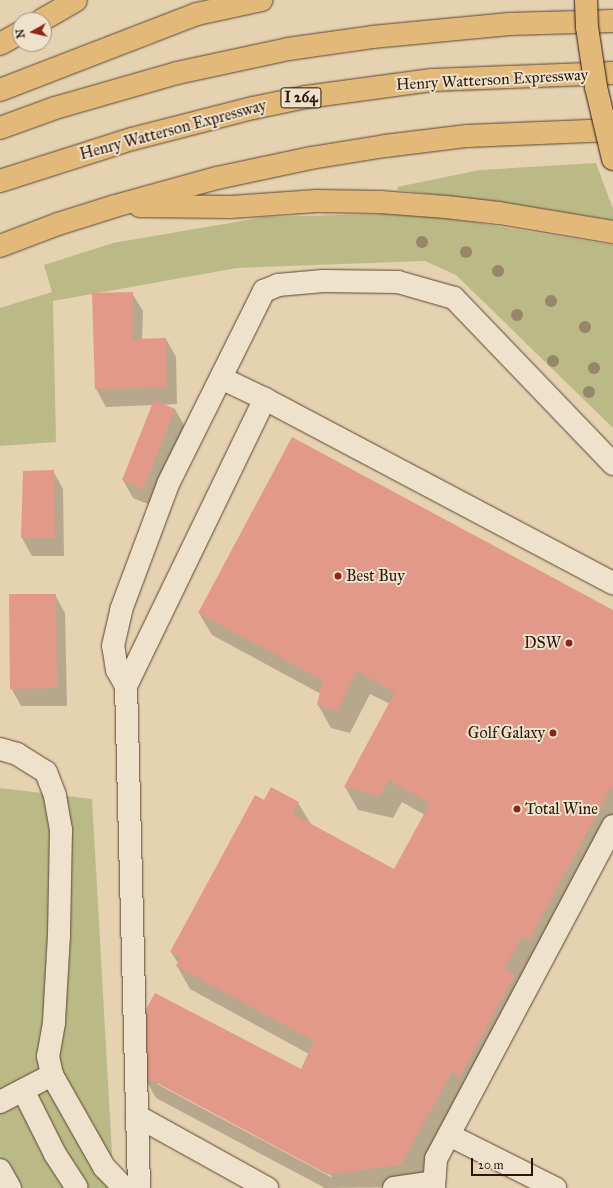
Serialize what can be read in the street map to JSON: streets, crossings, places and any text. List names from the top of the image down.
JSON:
{
  "streets": {
    "highway": ["Henry Watterson Expressway", "I 264"]
  },
  "places": [
    "Best Buy",
    "DSW",
    "Golf Galaxy",
    "Total Wine"
  ],
  "scale_bar": "20 m",
  "north": "left"
}
